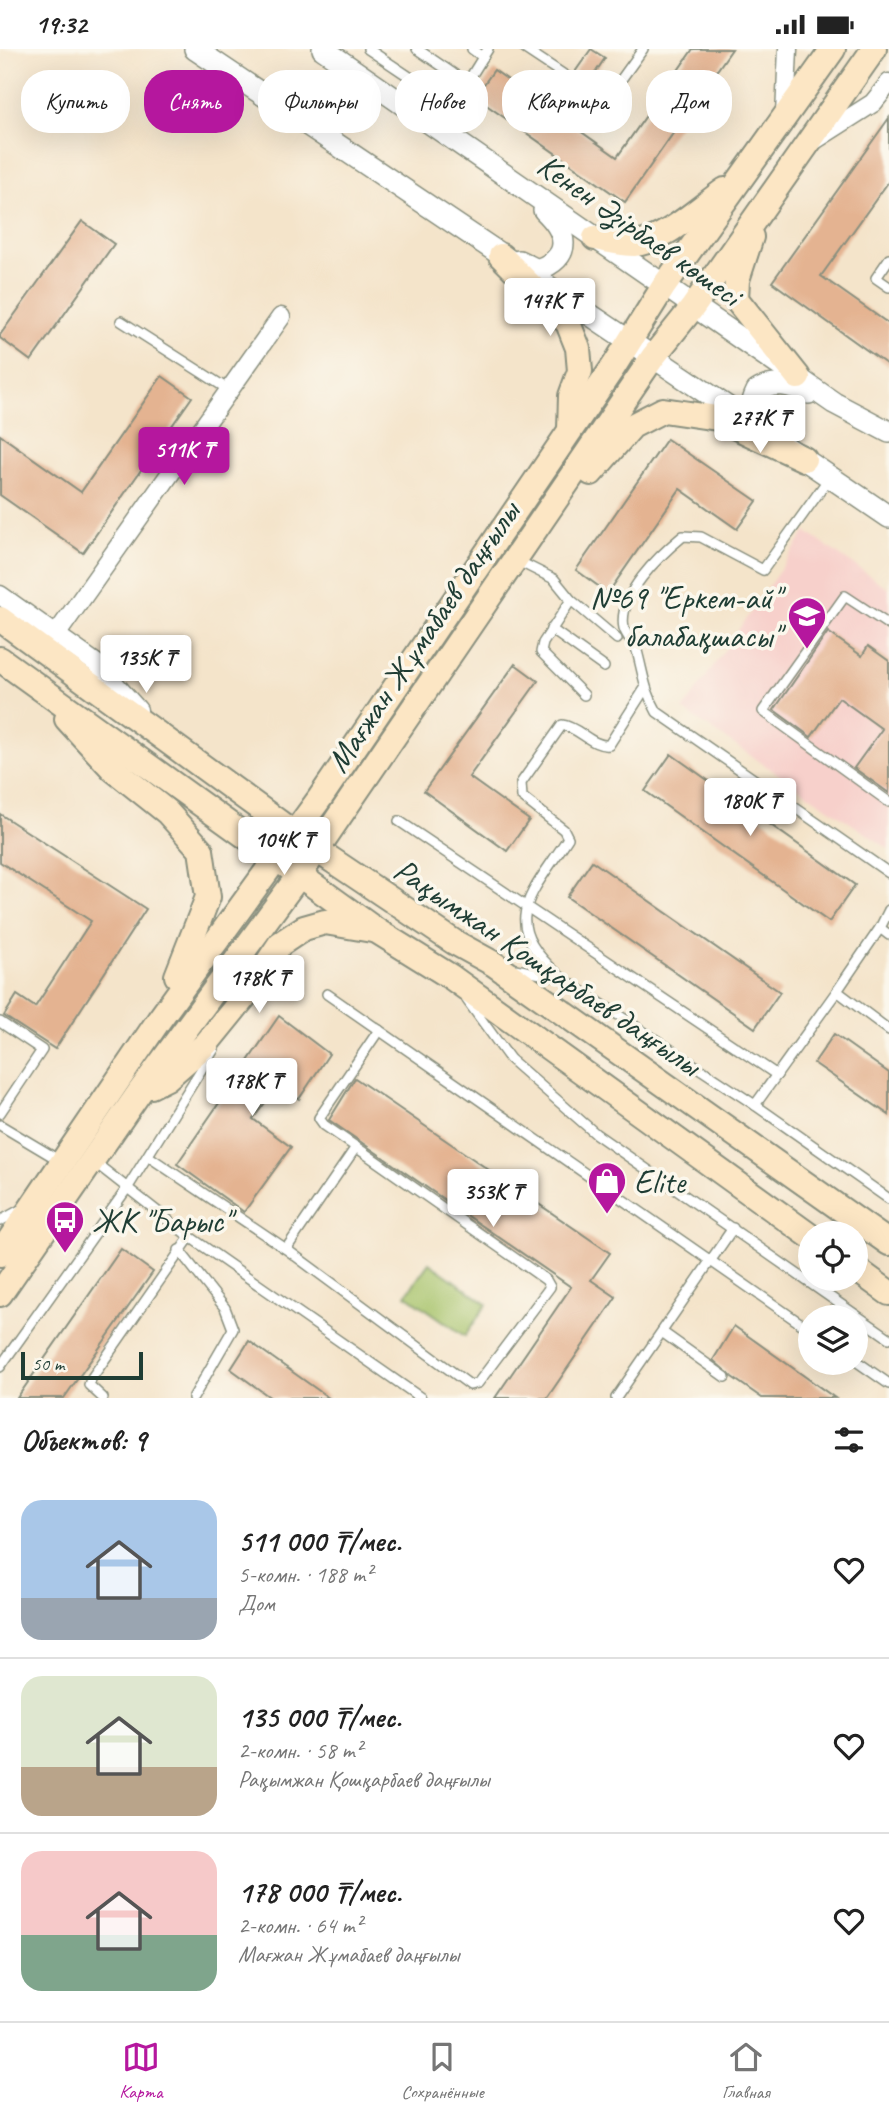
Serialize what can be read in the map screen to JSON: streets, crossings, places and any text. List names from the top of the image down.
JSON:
{
  "streets": {
    "main road": ["Мағжан Жұмабаев даңғылы", "Рақымжан Қошқарбаев даңғылы"],
    "street": ["Кенен Әзірбаев көшесі"]
  },
  "crossings": [
    ["Кенен Әзірбаев көшесі", "Мағжан Жұмабаев даңғылы"],
    ["Мағжан Жұмабаев даңғылы", "Рақымжан Қошқарбаев даңғылы"]
  ],
  "places": {
    "school or university": ["№69 \"Еркем-ай\" балабақшасы\""],
    "shop": ["Elite"],
    "bus stop": ["ЖК \"Барыс\""]
  },
  "scale_bar": "50 m",
  "page": {
    "status": "19:32",
    "chip": [
      "Купить",
      "Снять",
      "Фильтры",
      "Новое",
      "Квартира",
      "Дом"
    ],
    "price": [
      "147K ₸",
      "277K ₸",
      "511K ₸",
      "135K ₸",
      "180K ₸",
      "104K ₸",
      "178K ₸",
      "178K ₸",
      "353K ₸"
    ],
    "scale": "50 m",
    "heading": "Объектов: 9",
    "list": [
      {
        "name": "511 000 ₸/мес.",
        "note": "5-комн. · 188 m² · Дом"
      },
      {
        "name": "135 000 ₸/мес.",
        "note": "2-комн. · 58 m² · Рақымжан Қошқарбаев даңғылы"
      },
      {
        "name": "178 000 ₸/мес.",
        "note": "2-комн. · 64 m² · Мағжан Жұмабаев даңғылы"
      }
    ],
    "tabs": ["Карта", "Сохранённые", "Главная"]
  }
}
